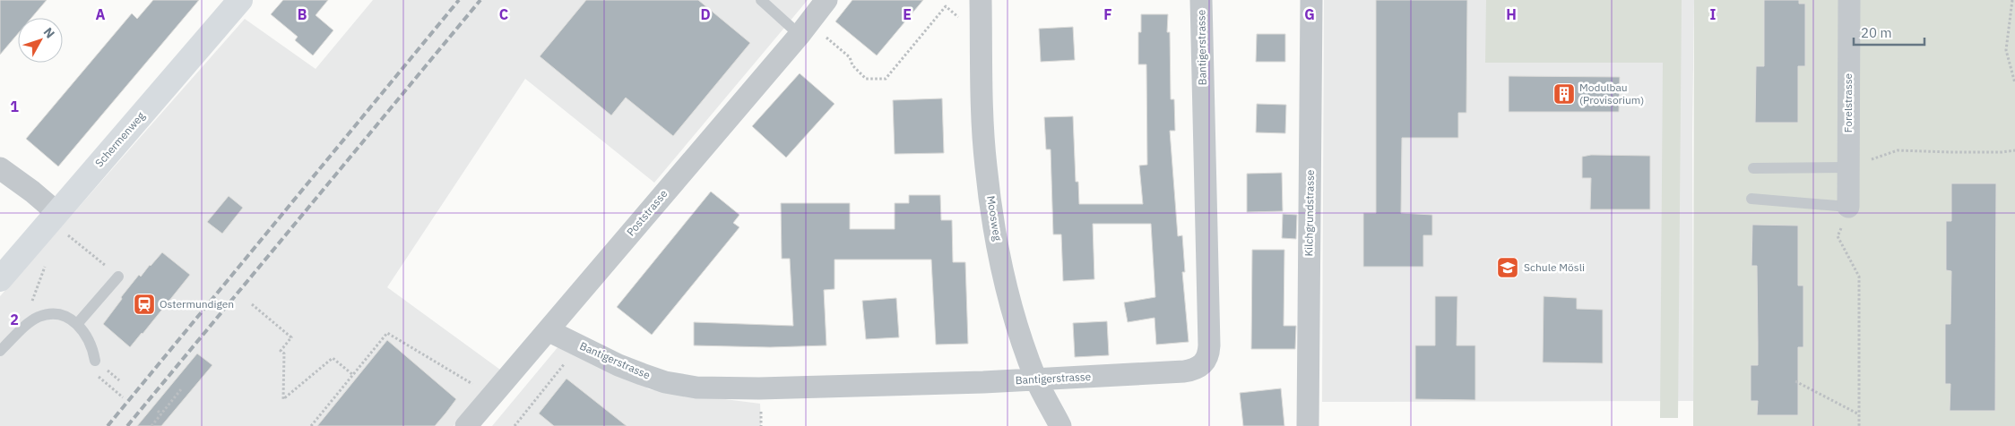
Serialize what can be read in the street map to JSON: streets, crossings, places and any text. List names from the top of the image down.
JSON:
{
  "streets": {
    "street": [
      "Bantigerstrasse",
      "Forelstrasse",
      "Schermenweg",
      "Poststrasse",
      "Kilchgrundstrasse",
      "Moosweg"
    ]
  },
  "crossings": [
    ["Bantigerstrasse", "Poststrasse"],
    ["Bantigerstrasse", "Moosweg"]
  ],
  "places": {
    "building": ["Modulbau (Provisorium)"],
    "school or university": ["Schule Mösli"],
    "station": ["Ostermundigen"]
  },
  "scale_bar": "20 m",
  "north": "top right",
  "grid": {
    "columns": [
      "A",
      "B",
      "C",
      "D",
      "E",
      "F",
      "G",
      "H",
      "I"
    ],
    "rows": ["1", "2"]
  }
}
